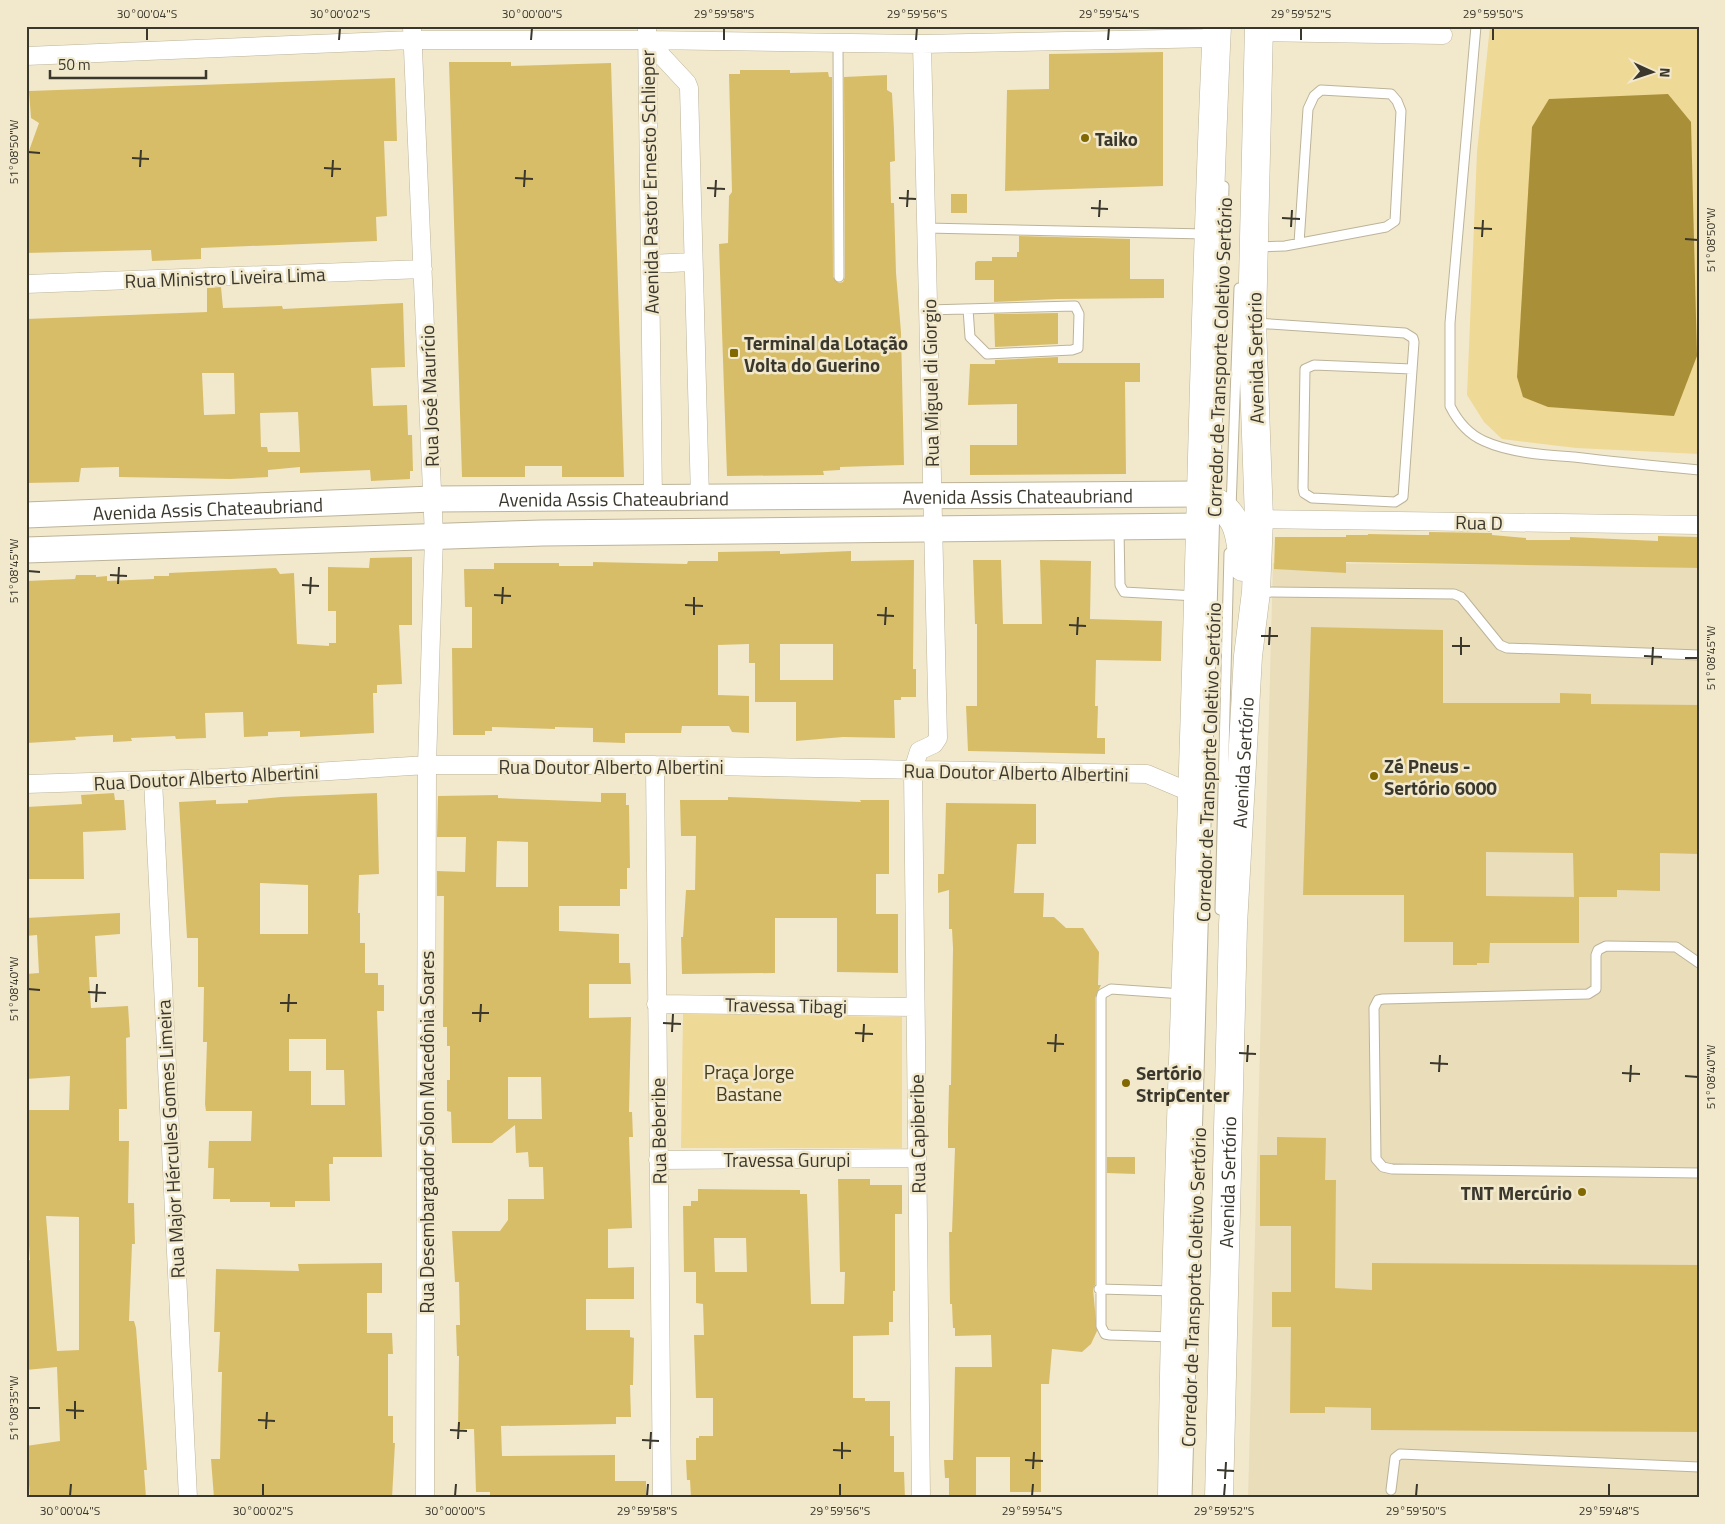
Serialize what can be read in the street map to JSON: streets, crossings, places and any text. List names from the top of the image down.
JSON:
{
  "streets": {
    "main road": ["Avenida Sertório"],
    "street": [
      "Avenida Pastor Ernesto Schlieper",
      "Rua Ministro Liveira Lima",
      "Rua Miguel di Giorgio",
      "Rua José Maurício",
      "Avenida Assis Chateaubriand",
      "Rua D",
      "Rua Doutor Alberto Albertini",
      "Travessa Tibagi",
      "Rua Beberibe",
      "Rua Desembargador Solon Macedônia Soares",
      "Rua Capiberibe",
      "Rua Major Hércules Gomes Limeira",
      "Travessa Gurupi"
    ],
    "lane": ["Corredor de Transporte Coletivo Sertório"]
  },
  "crossings": [
    ["Avenida Pastor Ernesto Schlieper", "Avenida Assis Chateaubriand"],
    ["Rua Ministro Liveira Lima", "Rua José Maurício"],
    ["Corredor de Transporte Coletivo Sertório", "Avenida Assis Chateaubriand"],
    ["Avenida Sertório", "Rua D"],
    ["Rua Miguel di Giorgio", "Avenida Assis Chateaubriand"],
    ["Rua Miguel di Giorgio", "Rua Doutor Alberto Albertini"],
    ["Rua Miguel di Giorgio", "Rua Capiberibe"],
    ["Rua José Maurício", "Avenida Assis Chateaubriand"],
    ["Rua José Maurício", "Rua Doutor Alberto Albertini"],
    ["Rua José Maurício", "Rua Desembargador Solon Macedônia Soares"],
    ["Rua Doutor Alberto Albertini", "Rua Beberibe"],
    ["Rua Doutor Alberto Albertini", "Rua Desembargador Solon Macedônia Soares"],
    ["Rua Doutor Alberto Albertini", "Rua Capiberibe"],
    ["Rua Doutor Alberto Albertini", "Rua Major Hércules Gomes Limeira"],
    ["Travessa Tibagi", "Rua Beberibe"],
    ["Travessa Tibagi", "Rua Capiberibe"],
    ["Rua Beberibe", "Travessa Gurupi"],
    ["Rua Capiberibe", "Travessa Gurupi"]
  ],
  "parks": ["Praça Jorge Bastane"],
  "places": {
    "other": [
      "Taiko",
      "Zé Pneus - Sertório 6000",
      "Sertório StripCenter",
      "TNT Mercúrio"
    ],
    "transit": ["Terminal da Lotação Volta do Guerino"]
  },
  "scale_bar": "50 m",
  "north": "right",
  "coordinates": [
    "30°00'04\"S",
    "30°00'02\"S",
    "30°00'00\"S",
    "29°59'58\"S",
    "29°59'56\"S",
    "29°59'54\"S",
    "29°59'52\"S",
    "29°59'50\"S",
    "51°08'50\"W",
    "51°08'45\"W",
    "51°08'40\"W",
    "51°08'35\"W",
    "29°59'48\"S"
  ]
}
